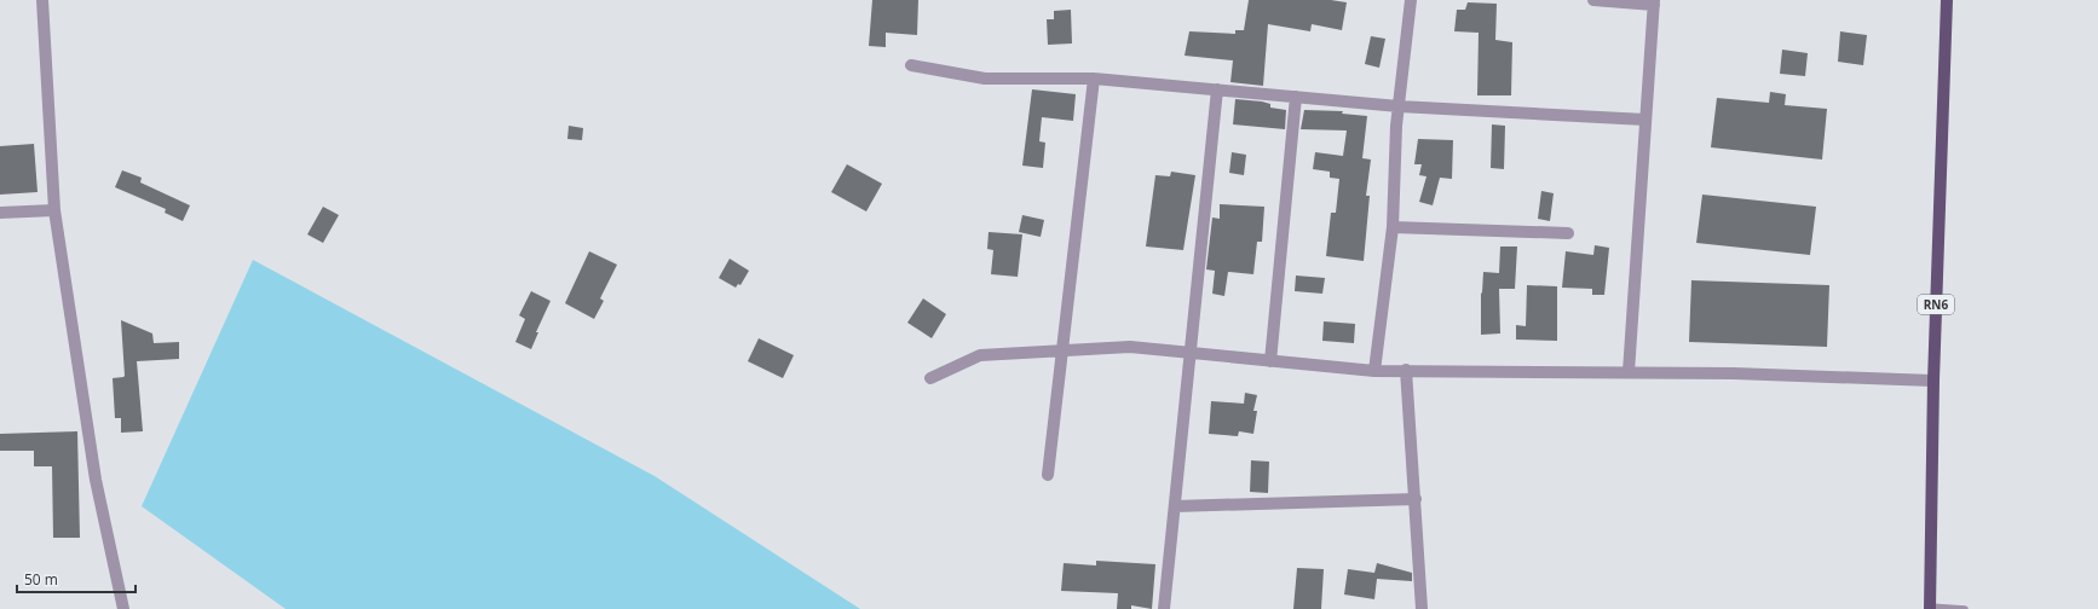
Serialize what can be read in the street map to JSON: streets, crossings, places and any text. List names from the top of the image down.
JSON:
{
  "streets": {
    "main road": ["RN6"]
  },
  "scale_bar": "50 m"
}
